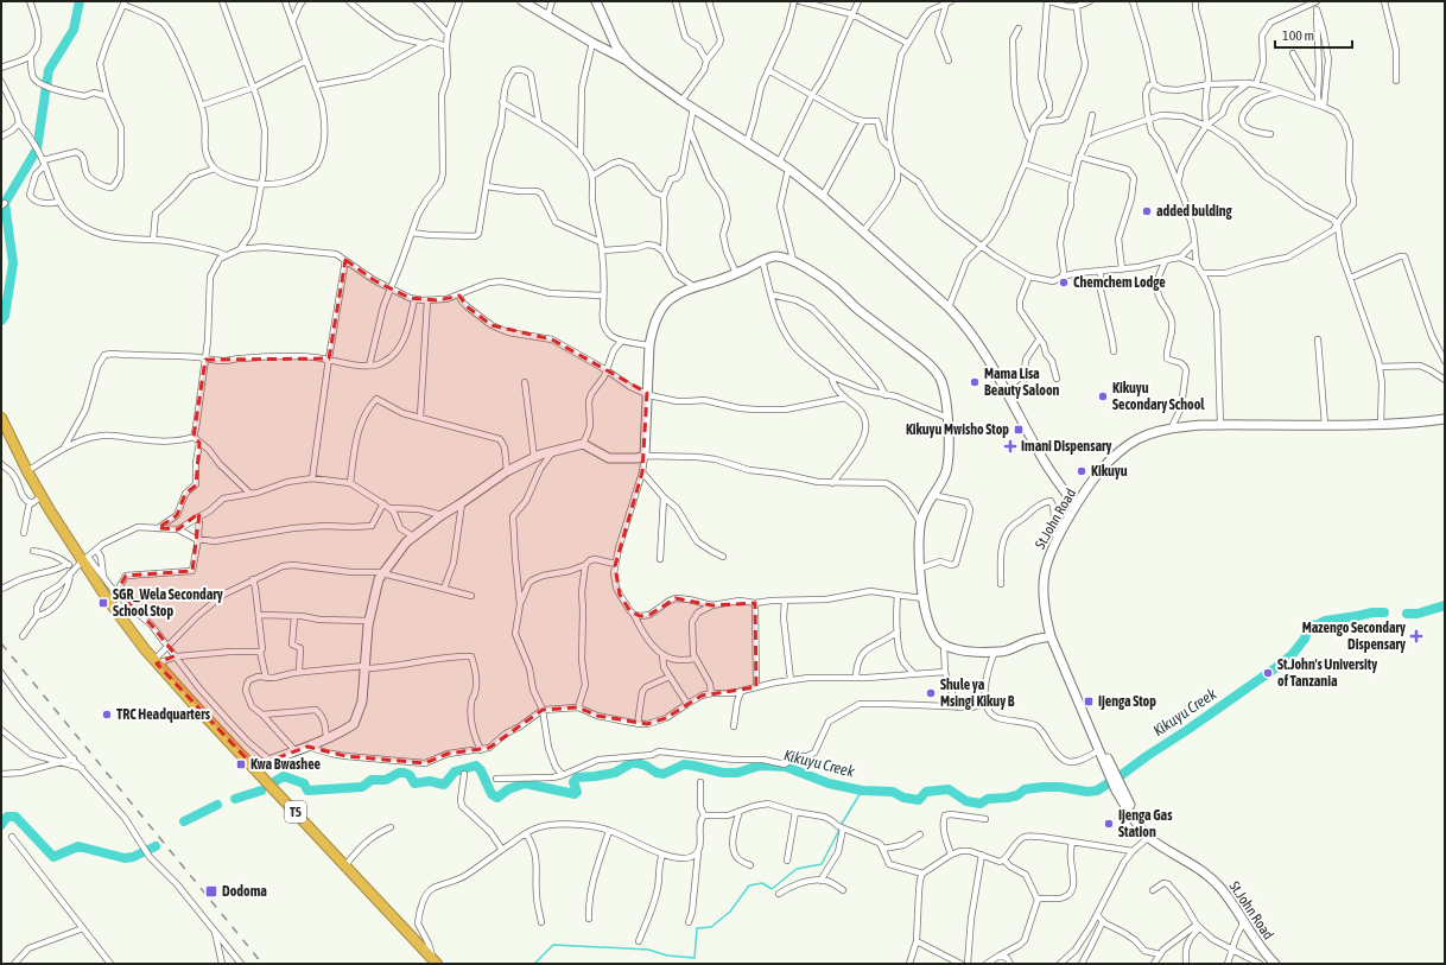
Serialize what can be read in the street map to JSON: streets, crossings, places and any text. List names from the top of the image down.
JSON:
{
  "streets": {
    "highway": ["T5"],
    "street": ["St.John Road"]
  },
  "water": ["Kikuyu Creek"],
  "places": {
    "other": [
      "added bulding",
      "Chemchem Lodge",
      "Mama Lisa Beauty Saloon",
      "Kikuyu Secondary School",
      "Kikuyu",
      "St.John's University of Tanzania",
      "Shule ya Msingi Kikuy B",
      "TRC Headquarters",
      "Ijenga Gas Station"
    ],
    "transit": [
      "Kikuyu Mwisho Stop",
      "SGR_Wela Secondary School Stop",
      "Ijenga Stop",
      "Kwa Bwashee",
      "Dodoma"
    ],
    "health": ["Imani Dispensary", "Mazengo Secondary Dispensary"]
  },
  "scale_bar": "100 m"
}
